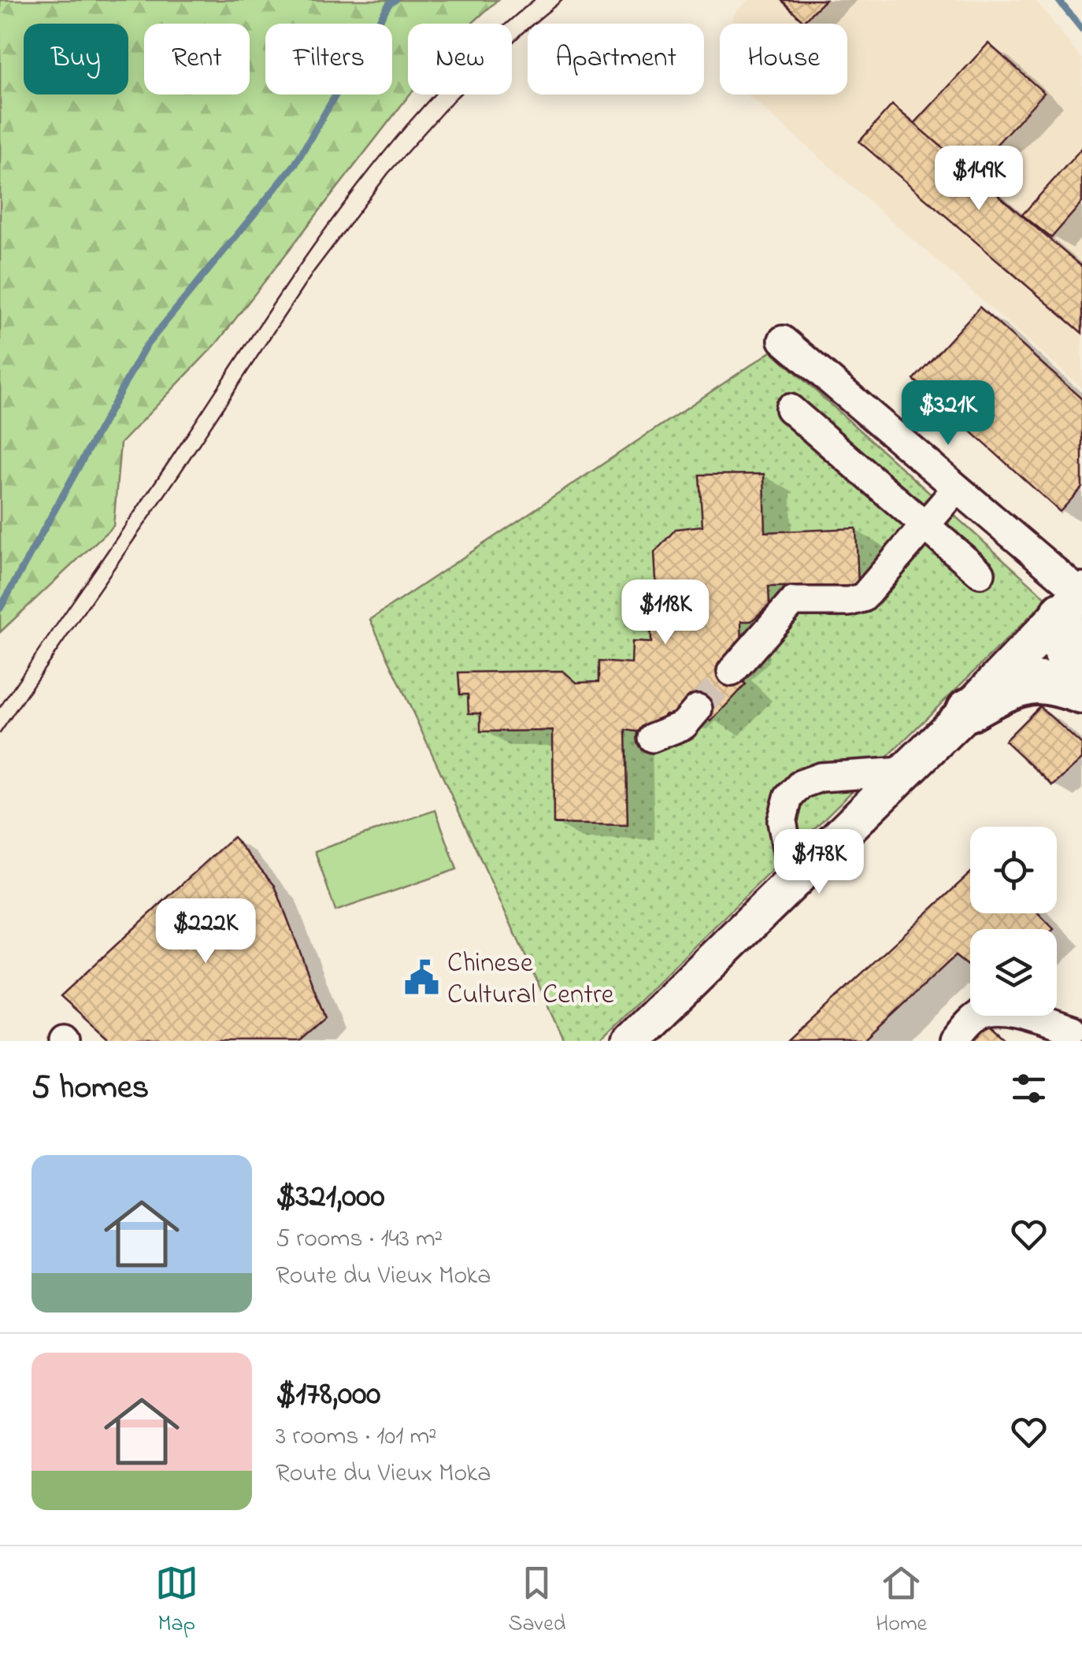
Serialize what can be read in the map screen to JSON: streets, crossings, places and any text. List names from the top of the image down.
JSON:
{
  "places": {
    "public building": ["Chinese Cultural Centre"]
  },
  "page": {
    "chip": [
      "Buy",
      "Rent",
      "Filters",
      "New",
      "Apartment",
      "House"
    ],
    "price": [
      "$149K",
      "$321K",
      "$118K",
      "$178K",
      "$222K"
    ],
    "heading": "5 homes",
    "list": [
      {
        "name": "$321,000",
        "note": "5 rooms · 143 m² · Route du Vieux Moka"
      },
      {
        "name": "$178,000",
        "note": "3 rooms · 101 m² · Route du Vieux Moka"
      }
    ],
    "tabs": ["Map", "Saved", "Home"]
  }
}
